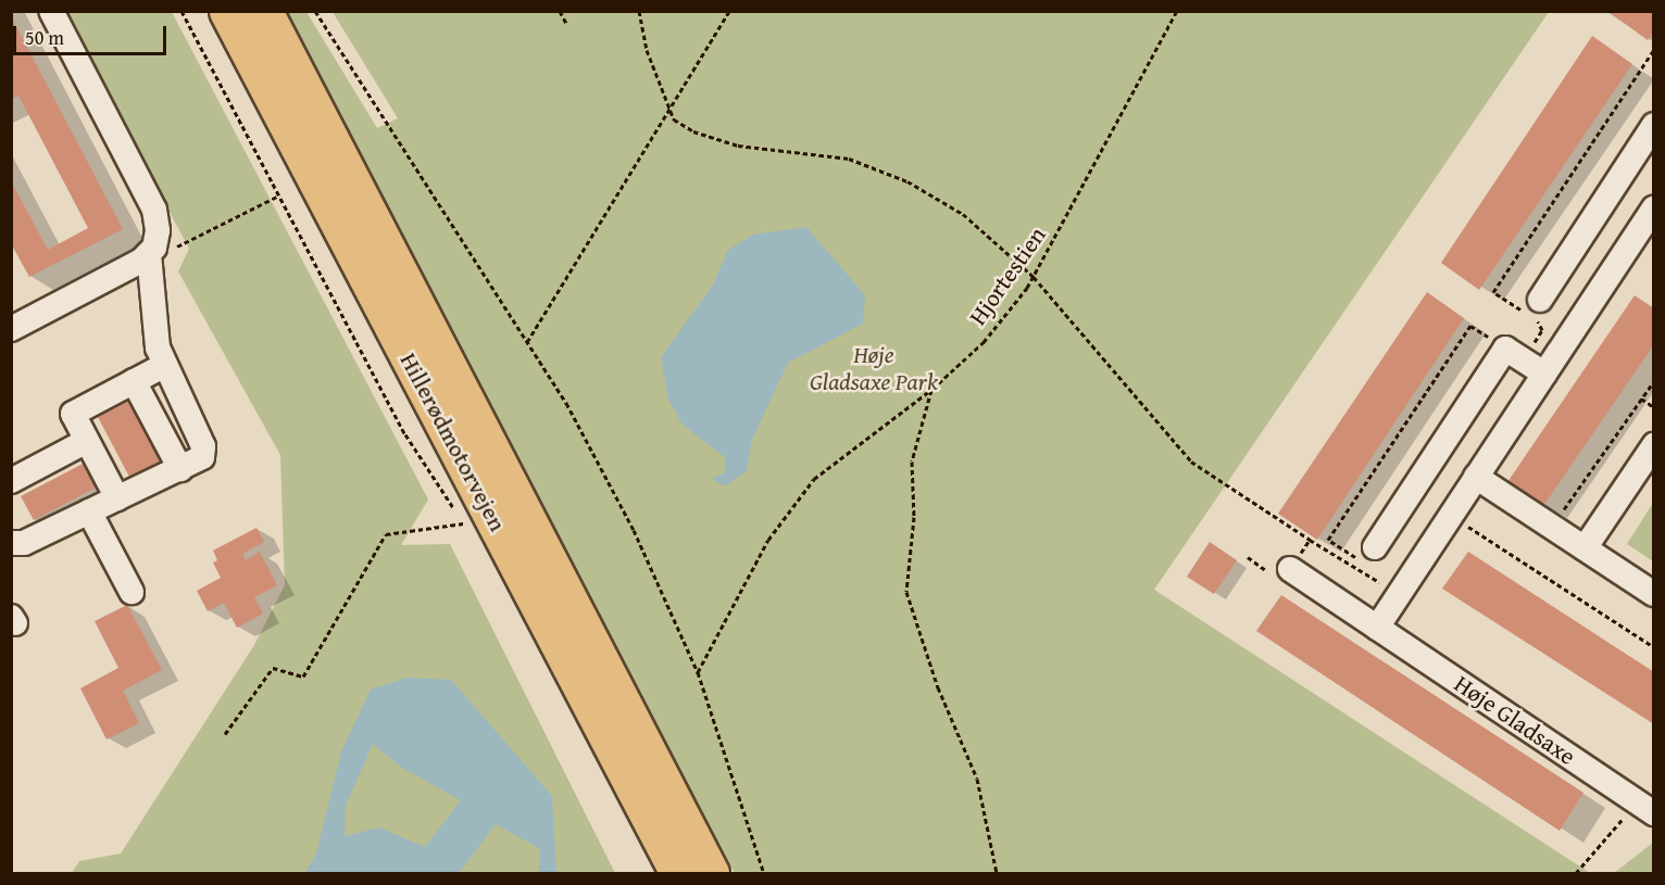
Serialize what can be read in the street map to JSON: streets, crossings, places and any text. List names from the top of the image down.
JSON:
{
  "streets": {
    "highway": ["Hillerødmotorvejen"],
    "street": ["Høje Gladsaxe"],
    "path": ["Hjortestien"]
  },
  "parks": ["Høje Gladsaxe Park"],
  "scale_bar": "50 m"
}
